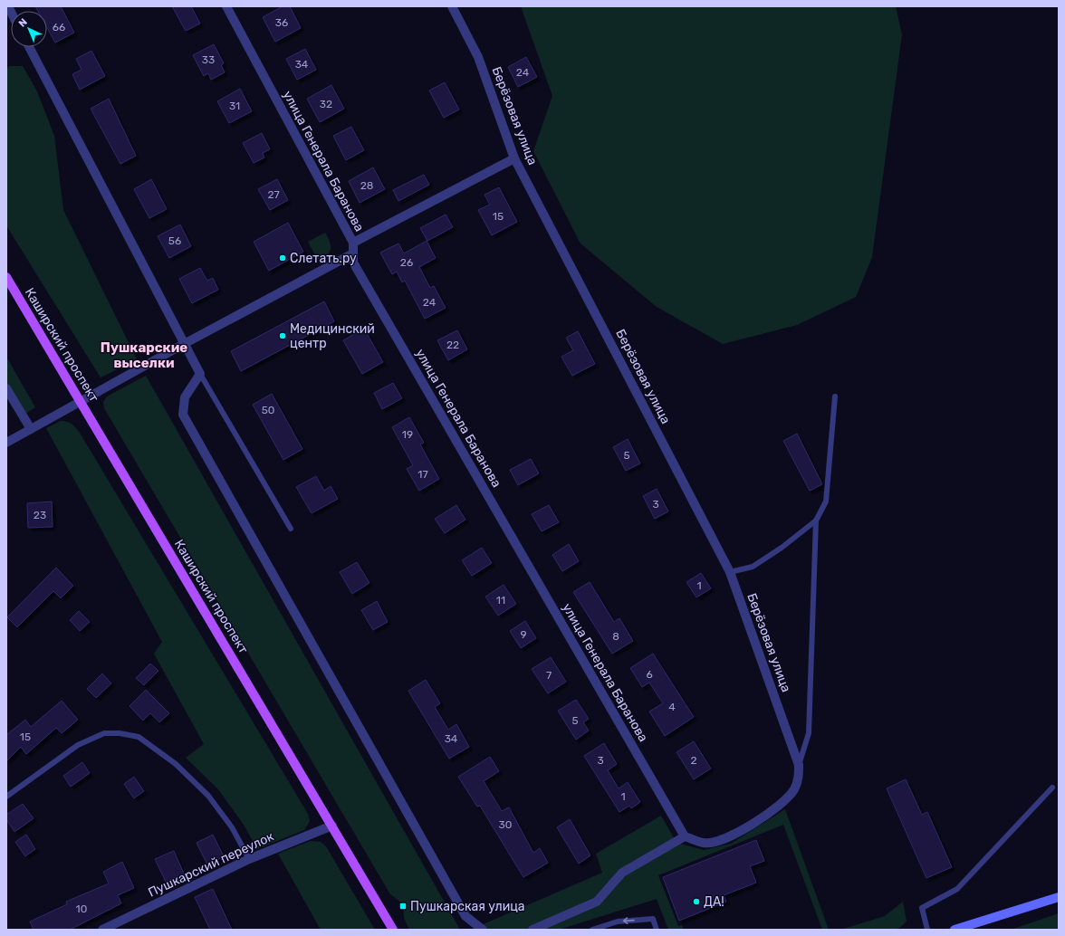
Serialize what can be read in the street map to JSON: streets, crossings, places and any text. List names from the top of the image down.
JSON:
{
  "streets": {
    "main road": ["Каширский проспект"],
    "street": ["Берёзовая улица", "улица Генерала Баранова", "Пушкарский переулок"]
  },
  "crossings": [
    ["Каширский проспект", "Пушкарский переулок"]
  ],
  "districts": ["Пушкарские выселки"],
  "places": {
    "other": ["Слетать.ру", "Медицинский центр", "ДА!"],
    "transit": ["Пушкарская улица"]
  },
  "house_numbers": [
    "36",
    "66",
    "33",
    "34",
    "24",
    "32",
    "31",
    "28",
    "27",
    "15",
    "56",
    "26",
    "24",
    "22",
    "50",
    "19",
    "5",
    "17",
    "3",
    "23",
    "1",
    "11",
    "9",
    "8",
    "6",
    "7",
    "4",
    "5",
    "15",
    "34",
    "3",
    "2",
    "1",
    "30",
    "10"
  ],
  "north": "top left"
}
